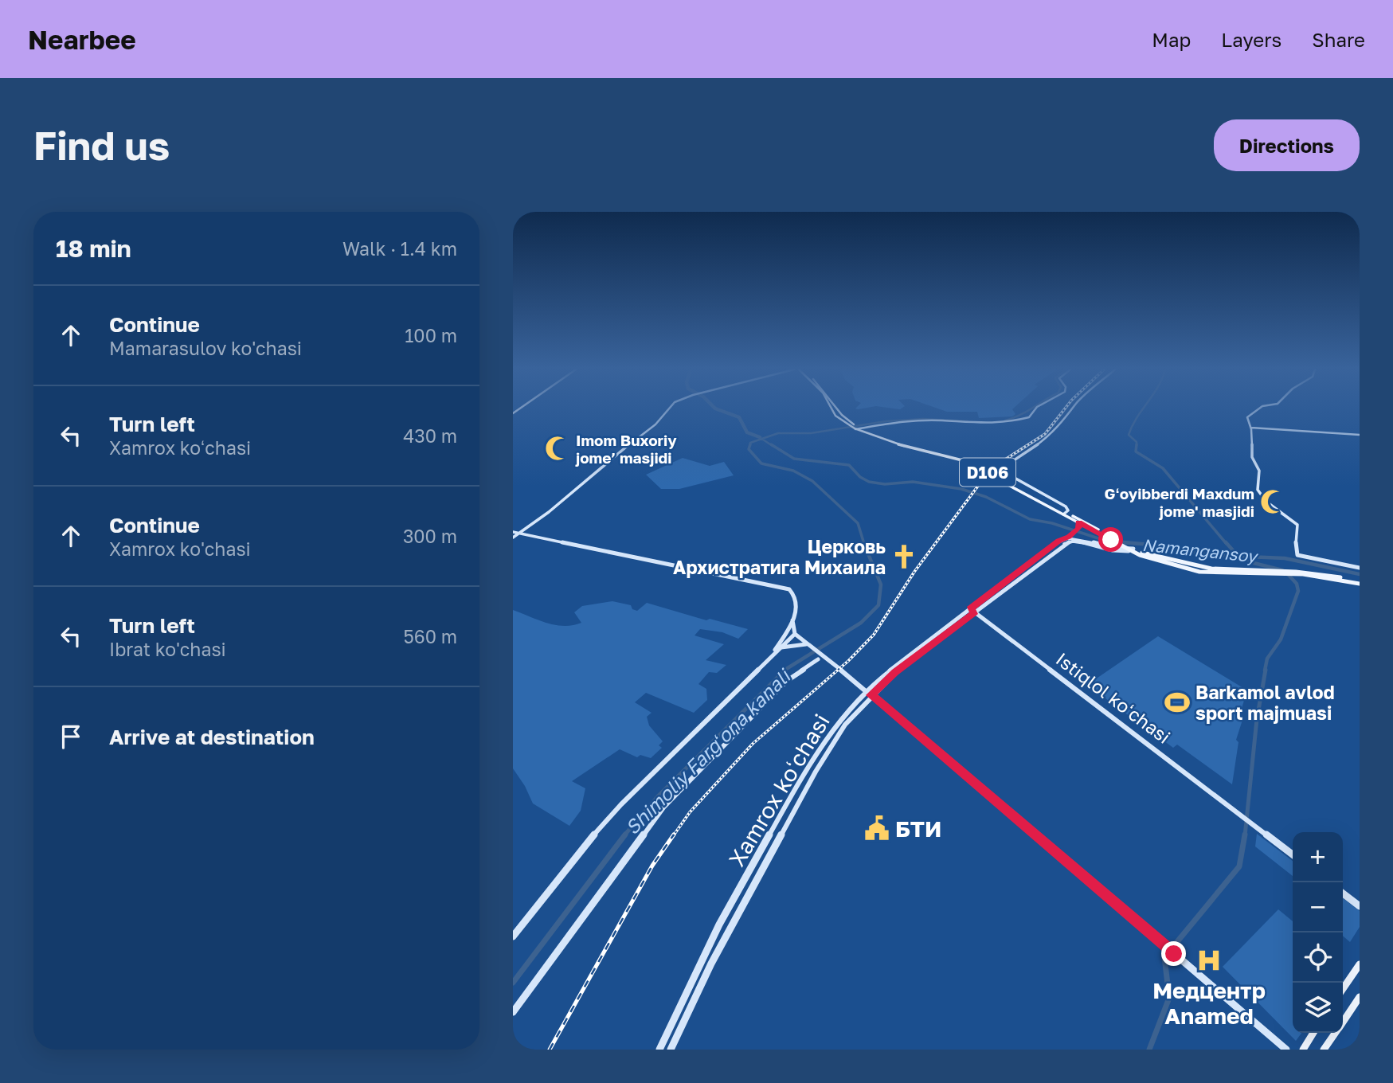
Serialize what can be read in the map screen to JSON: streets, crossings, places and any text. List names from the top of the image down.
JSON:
{
  "streets": {
    "main road": ["D106"],
    "street": ["Istiqlol koʻchasi", "Xamrox koʻchasi"]
  },
  "crossings": [
    ["D106", "Xamrox koʻchasi"],
    ["Istiqlol koʻchasi", "Xamrox koʻchasi"]
  ],
  "water": ["Namangansoy", "Shimoliy Fargʻona kanali"],
  "places": {
    "mosque": ["Imom Buxoriy jome’ masjidi", "Gʻoyibberdi Maxdum jome' masjidi"],
    "church": ["Церковь Архистратига Михаила"],
    "sports": ["Barkamol avlod sport majmuasi"],
    "public building": ["БТИ"],
    "hospital": ["Медцентр Anamed"]
  },
  "page": {
    "header": "Nearbee",
    "nav": ["Map", "Layers", "Share"],
    "buttons": "Directions",
    "title": "Find us",
    "heading": ["18 min", "Walk · 1.4 km"],
    "list": [
      ["Continue", "Mamarasulov ko'chasi", "100 m"],
      ["Turn left", "Xamrox koʻchasi", "430 m"],
      ["Continue", "Xamrox ko'chasi", "300 m"],
      ["Turn left", "Ibrat ko'chasi", "560 m"],
      "Arrive at destination"
    ],
    "map_buttons": ["+", "−"]
  }
}
